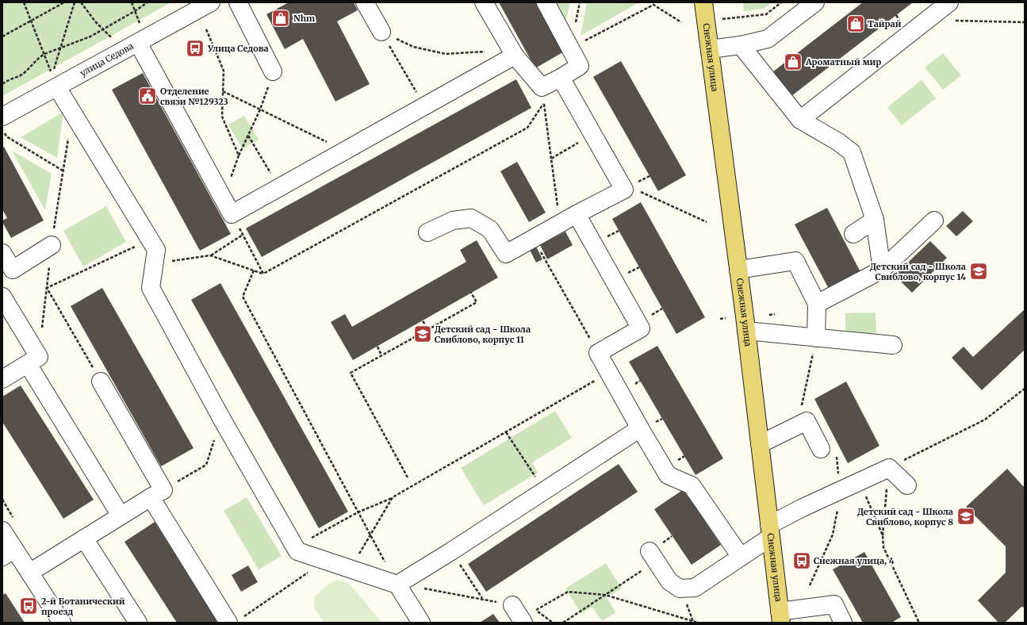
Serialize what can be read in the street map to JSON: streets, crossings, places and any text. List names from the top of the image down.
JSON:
{
  "streets": {
    "main road": ["Снежная улица"],
    "street": ["улица Седова"]
  },
  "places": {
    "shop": ["Nhm", "Тайрай", "Ароматный мир"],
    "bus stop": ["Улица Седова", "Снежная улица, 4", "2-й Ботанический проезд"],
    "public building": ["Отделение связи №129323"],
    "school or university": ["Детский сад - Школа Свиблово, корпус 14", "Детский сад - Школа Свиблово, корпус 11", "Детский сад - Школа Свиблово, корпус 8"]
  }
}
